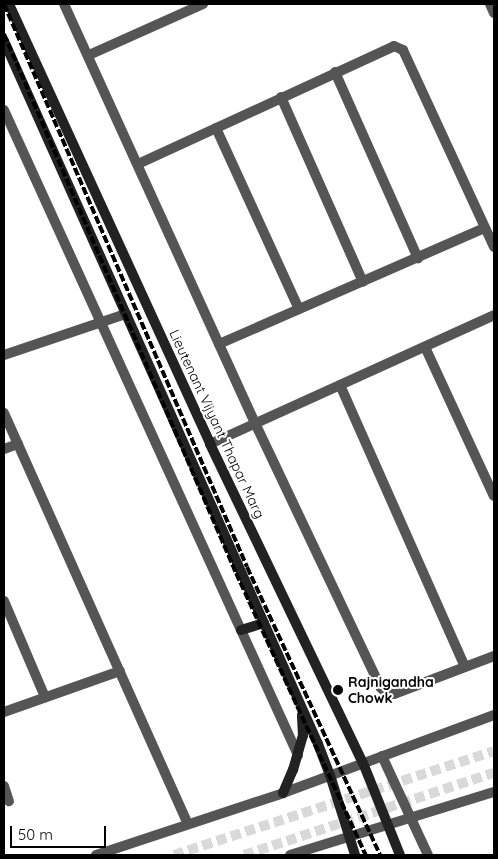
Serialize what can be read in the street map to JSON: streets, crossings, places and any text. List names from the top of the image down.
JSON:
{
  "streets": {
    "main road": ["Lieutenant Vijyant Thapar Marg"]
  },
  "places": ["Rajnigandha Chowk"],
  "scale_bar": "50 m"
}
